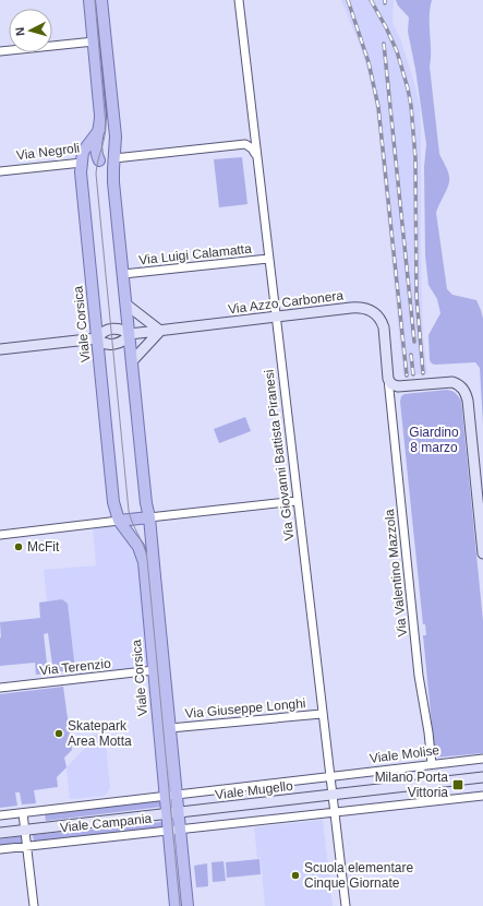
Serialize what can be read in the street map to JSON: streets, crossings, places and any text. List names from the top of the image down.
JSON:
{
  "streets": {
    "main road": ["Via Negroli", "Viale Corsica"],
    "street": [
      "Via Luigi Calamatta",
      "Via Azzo Carbonera",
      "Via Giovanni Battista Piranesi",
      "Via Valentino Mazzola",
      "Via Terenzio",
      "Via Giuseppe Longhi",
      "Viale Molise",
      "Viale Mugello",
      "Viale Campania"
    ]
  },
  "crossings": [
    ["Via Negroli", "Viale Corsica"],
    ["Via Luigi Calamatta", "Viale Corsica"],
    ["Via Luigi Calamatta", "Via Giovanni Battista Piranesi"],
    ["Via Azzo Carbonera", "Viale Corsica"],
    ["Via Azzo Carbonera", "Via Giovanni Battista Piranesi"],
    ["Via Azzo Carbonera", "Via Valentino Mazzola"],
    ["Viale Corsica", "Via Terenzio"],
    ["Viale Corsica", "Via Giuseppe Longhi"],
    ["Viale Corsica", "Viale Mugello"],
    ["Viale Corsica", "Viale Campania"],
    ["Via Giovanni Battista Piranesi", "Via Giuseppe Longhi"],
    ["Via Giovanni Battista Piranesi", "Viale Molise"],
    ["Via Giovanni Battista Piranesi", "Viale Mugello"],
    ["Via Valentino Mazzola", "Viale Molise"],
    ["Viale Molise", "Viale Mugello"],
    ["Viale Mugello", "Viale Campania"]
  ],
  "parks": ["Giardino 8 marzo"],
  "places": {
    "other": ["McFit", "Skatepark Area Motta", "Scuola elementare Cinque Giornate"],
    "transit": ["Milano Porta Vittoria"]
  },
  "north": "left"
}
